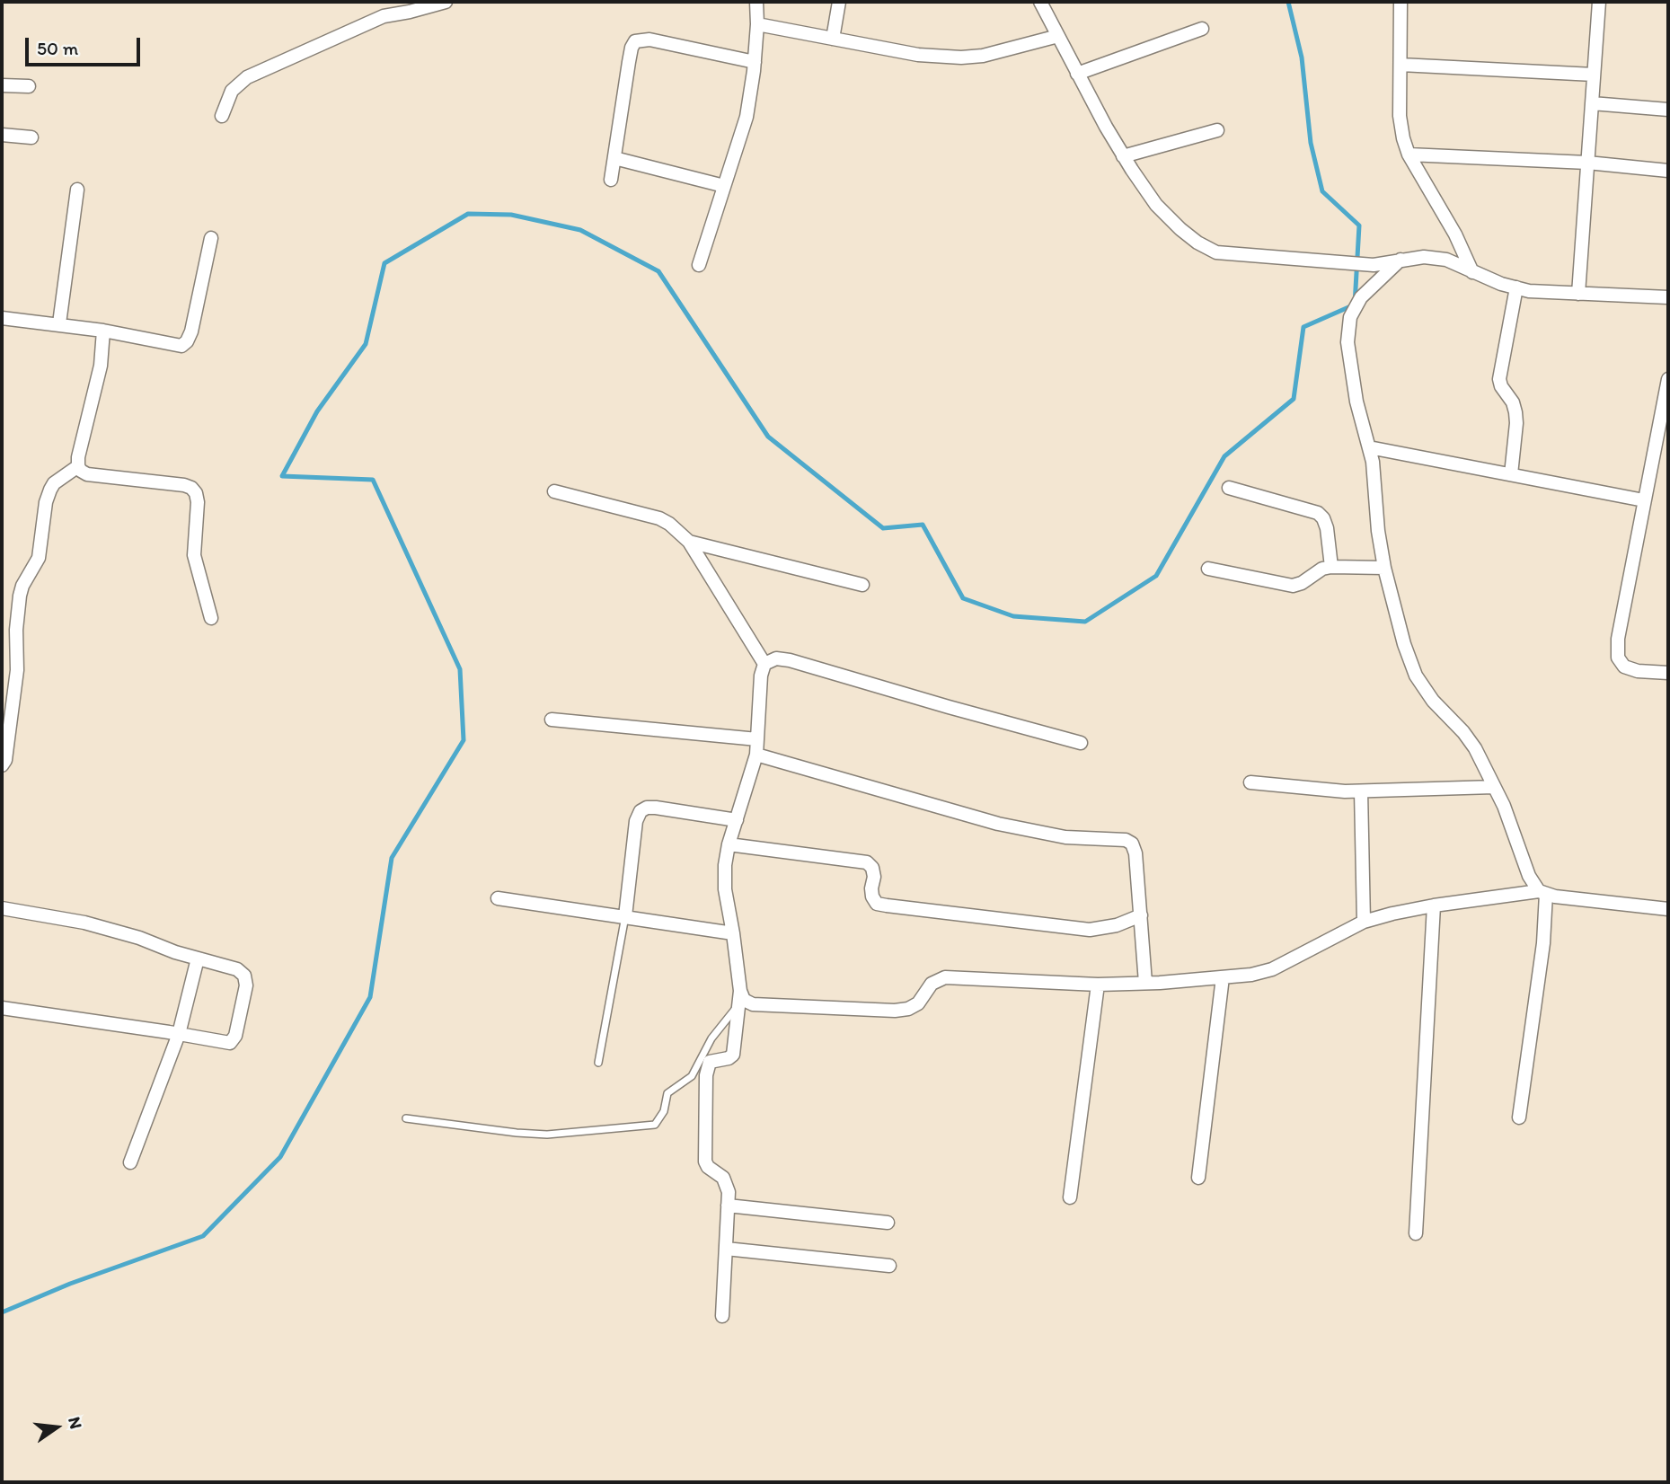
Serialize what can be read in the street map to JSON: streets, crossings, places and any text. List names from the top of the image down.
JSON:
{
  "scale_bar": "50 m",
  "north": "right"
}
